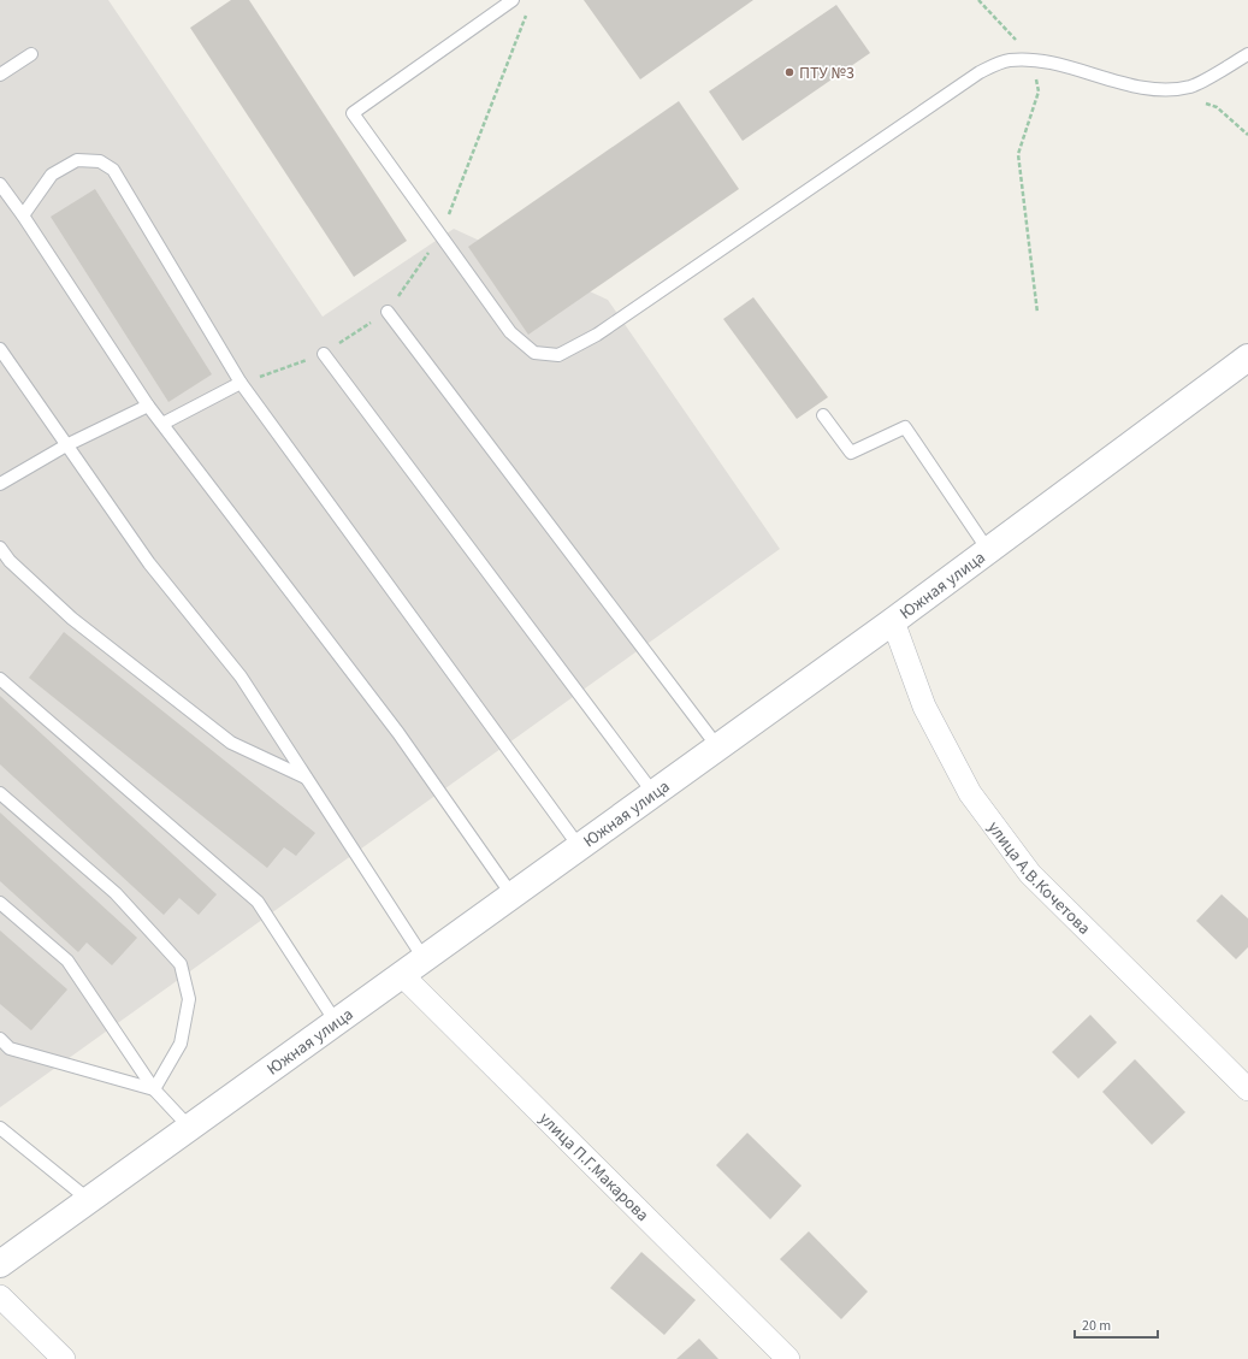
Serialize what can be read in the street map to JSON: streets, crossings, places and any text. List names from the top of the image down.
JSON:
{
  "streets": {
    "street": ["Южная улица", "улица А.В.Кочетова", "улица П.Г.Макарова"]
  },
  "crossings": [
    ["Южная улица", "улица А.В.Кочетова"],
    ["Южная улица", "улица П.Г.Макарова"]
  ],
  "places": ["ПТУ №3"],
  "scale_bar": "20 m"
}
